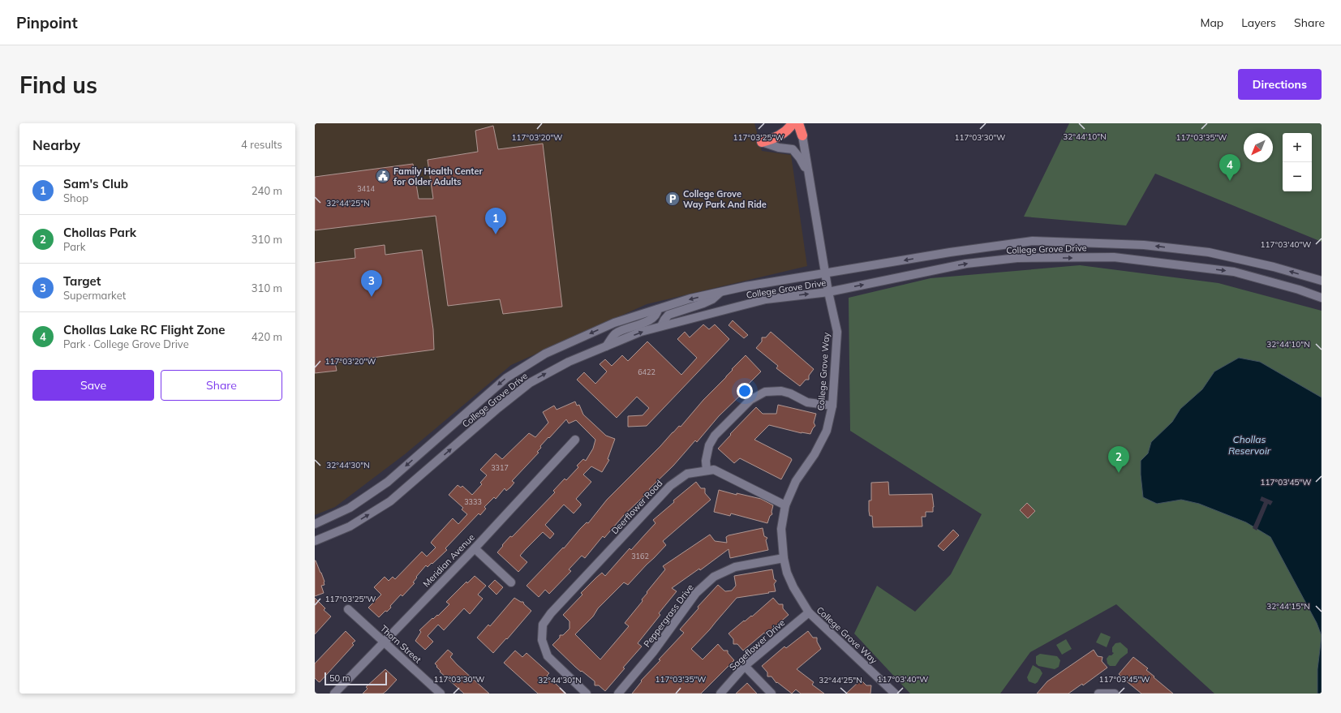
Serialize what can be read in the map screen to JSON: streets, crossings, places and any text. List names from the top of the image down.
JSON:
{
  "streets": {
    "main road": [
      "College Grove Drive",
      "College Grove Way",
      "Deerflower Road",
      "Meridian Avenue",
      "Peppergrass Drive",
      "Thorn Street",
      "Sageflower Drive"
    ]
  },
  "crossings": [
    ["College Grove Drive", "College Grove Way"],
    ["College Grove Way", "Deerflower Road"],
    ["College Grove Way", "Peppergrass Drive"],
    ["College Grove Way", "Sageflower Drive"],
    ["Meridian Avenue", "Thorn Street"]
  ],
  "water": ["Chollas Reservoir"],
  "places": {
    "public building": ["Family Health Center for Older Adults"],
    "parking": ["College Grove Way Park And Ride"]
  },
  "house_numbers": [
    "3414",
    "6422",
    "3317",
    "3333",
    "3162"
  ],
  "scale_bar": "50 m",
  "north": "bottom left",
  "page": {
    "header": "Pinpoint",
    "nav": ["Map", "Layers", "Share"],
    "buttons": [
      "Directions",
      ["Save", "Share"]
    ],
    "title": "Find us",
    "heading": ["Nearby", "4 results"],
    "map_buttons": ["+", "−"],
    "pins": [
      "4",
      "1",
      "3",
      "2"
    ],
    "list": [
      {
        "mark": "1",
        "name": "Sam's Club",
        "note": "Shop",
        "value": "240 m"
      },
      {
        "mark": "2",
        "name": "Chollas Park",
        "note": "Park",
        "value": "310 m"
      },
      {
        "mark": "3",
        "name": "Target",
        "note": "Supermarket",
        "value": "310 m"
      },
      {
        "mark": "4",
        "name": "Chollas Lake RC Flight Zone",
        "note": "Park · College Grove Drive",
        "value": "420 m"
      }
    ],
    "scale": "50 m"
  },
  "coordinates": [
    "32°44'10\"N",
    "117°03'25\"W",
    "117°03'20\"W",
    "117°03'30\"W",
    "117°03'35\"W",
    "32°44'25\"N",
    "117°03'40\"W",
    "32°44'30\"N",
    "117°03'45\"W",
    "32°44'15\"N"
  ]
}
